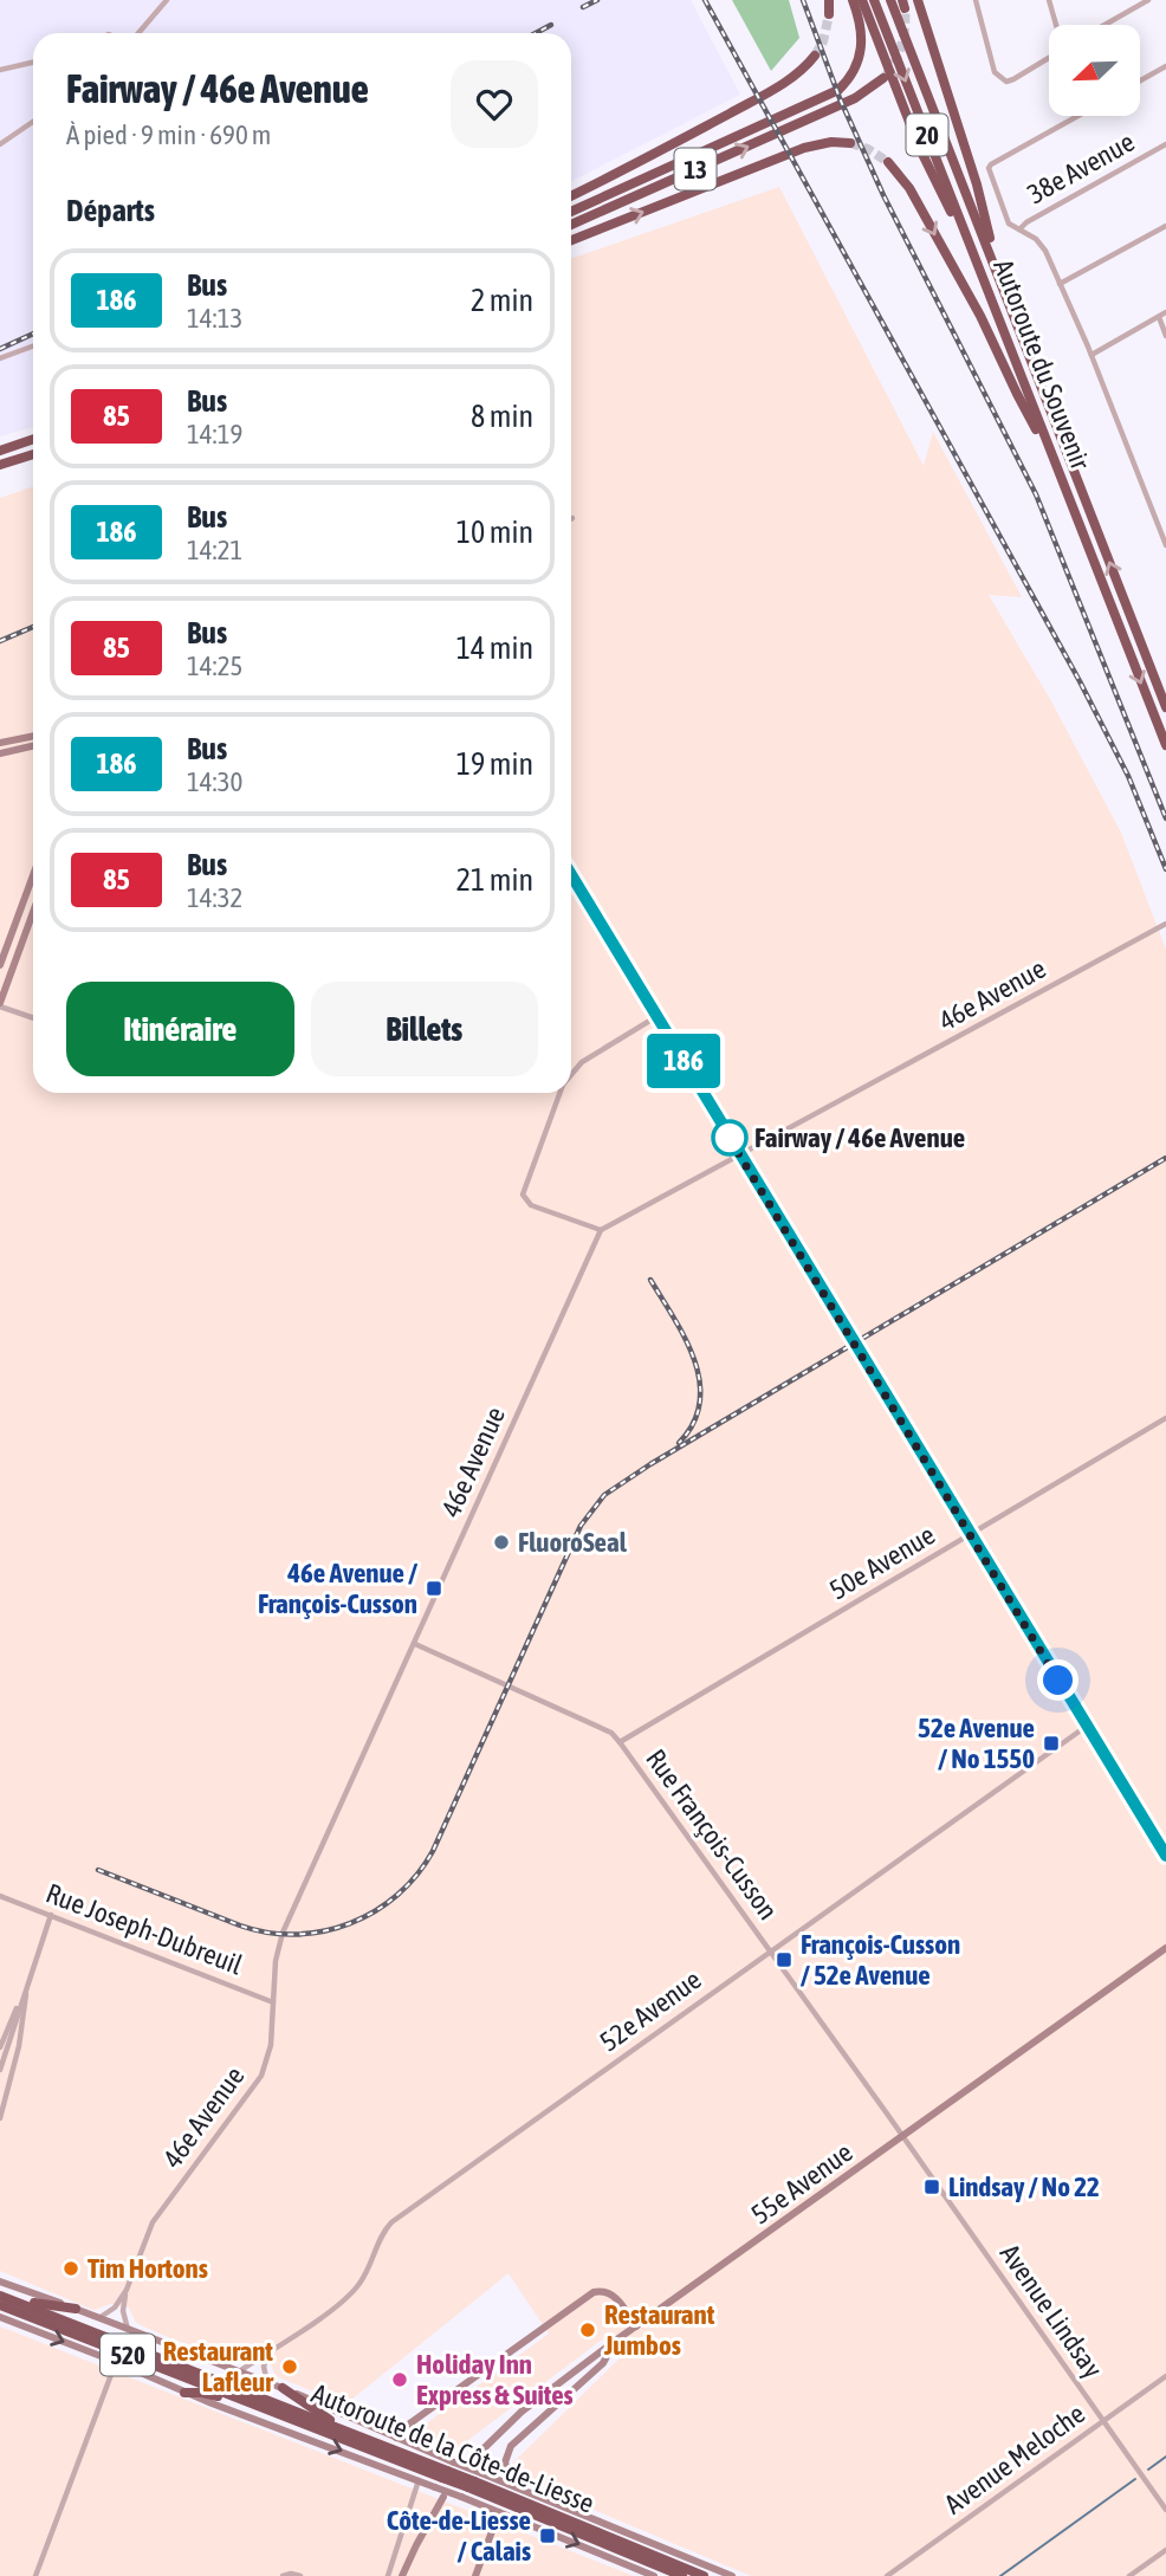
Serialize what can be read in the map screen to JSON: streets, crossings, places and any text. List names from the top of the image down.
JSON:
{
  "streets": {
    "highway": [
      "20",
      "13",
      "Autoroute du Souvenir",
      "520",
      "Autoroute de la Côte-de-Liesse"
    ],
    "main road": ["55e Avenue"],
    "street": [
      "38e Avenue",
      "46e Avenue",
      "50e Avenue",
      "Rue François-Cusson",
      "Rue Joseph-Dubreuil",
      "52e Avenue",
      "Avenue Lindsay",
      "Avenue Meloche"
    ]
  },
  "crossings": [
    ["46e Avenue", "Rue François-Cusson"],
    ["46e Avenue", "Rue Joseph-Dubreuil"],
    ["50e Avenue", "Rue François-Cusson"],
    ["Rue François-Cusson", "52e Avenue"],
    ["Rue François-Cusson", "55e Avenue"],
    ["Rue François-Cusson", "Avenue Lindsay"],
    ["55e Avenue", "Avenue Lindsay"],
    ["Avenue Lindsay", "Avenue Meloche"]
  ],
  "places": {
    "other": [
      "Fairway / 46e Avenue",
      "FluoroSeal",
      "Tim Hortons",
      "Restaurant Jumbos",
      "Restaurant Lafleur",
      "Holiday Inn Express & Suites"
    ],
    "transit": [
      "46e Avenue / François-Cusson",
      "52e Avenue / No 1550",
      "François-Cusson / 52e Avenue",
      "Lindsay / No 22",
      "Côte-de-Liesse / Calais"
    ]
  },
  "lines": ["bus line 186"],
  "north": "bottom left",
  "page": {
    "on_map": "186",
    "heading": [
      ["Fairway / 46e Avenue", "À pied · 9 min · 690 m"],
      "Départs"
    ],
    "list": [
      {
        "mark": "186",
        "name": "Bus",
        "note": "14:13",
        "value": "2 min"
      },
      {
        "mark": "85",
        "name": "Bus",
        "note": "14:19",
        "value": "8 min"
      },
      {
        "mark": "186",
        "name": "Bus",
        "note": "14:21",
        "value": "10 min"
      },
      {
        "mark": "85",
        "name": "Bus",
        "note": "14:25",
        "value": "14 min"
      },
      {
        "mark": "186",
        "name": "Bus",
        "note": "14:30",
        "value": "19 min"
      },
      {
        "mark": "85",
        "name": "Bus",
        "note": "14:32",
        "value": "21 min"
      }
    ],
    "buttons": ["Itinéraire", "Billets"]
  }
}
